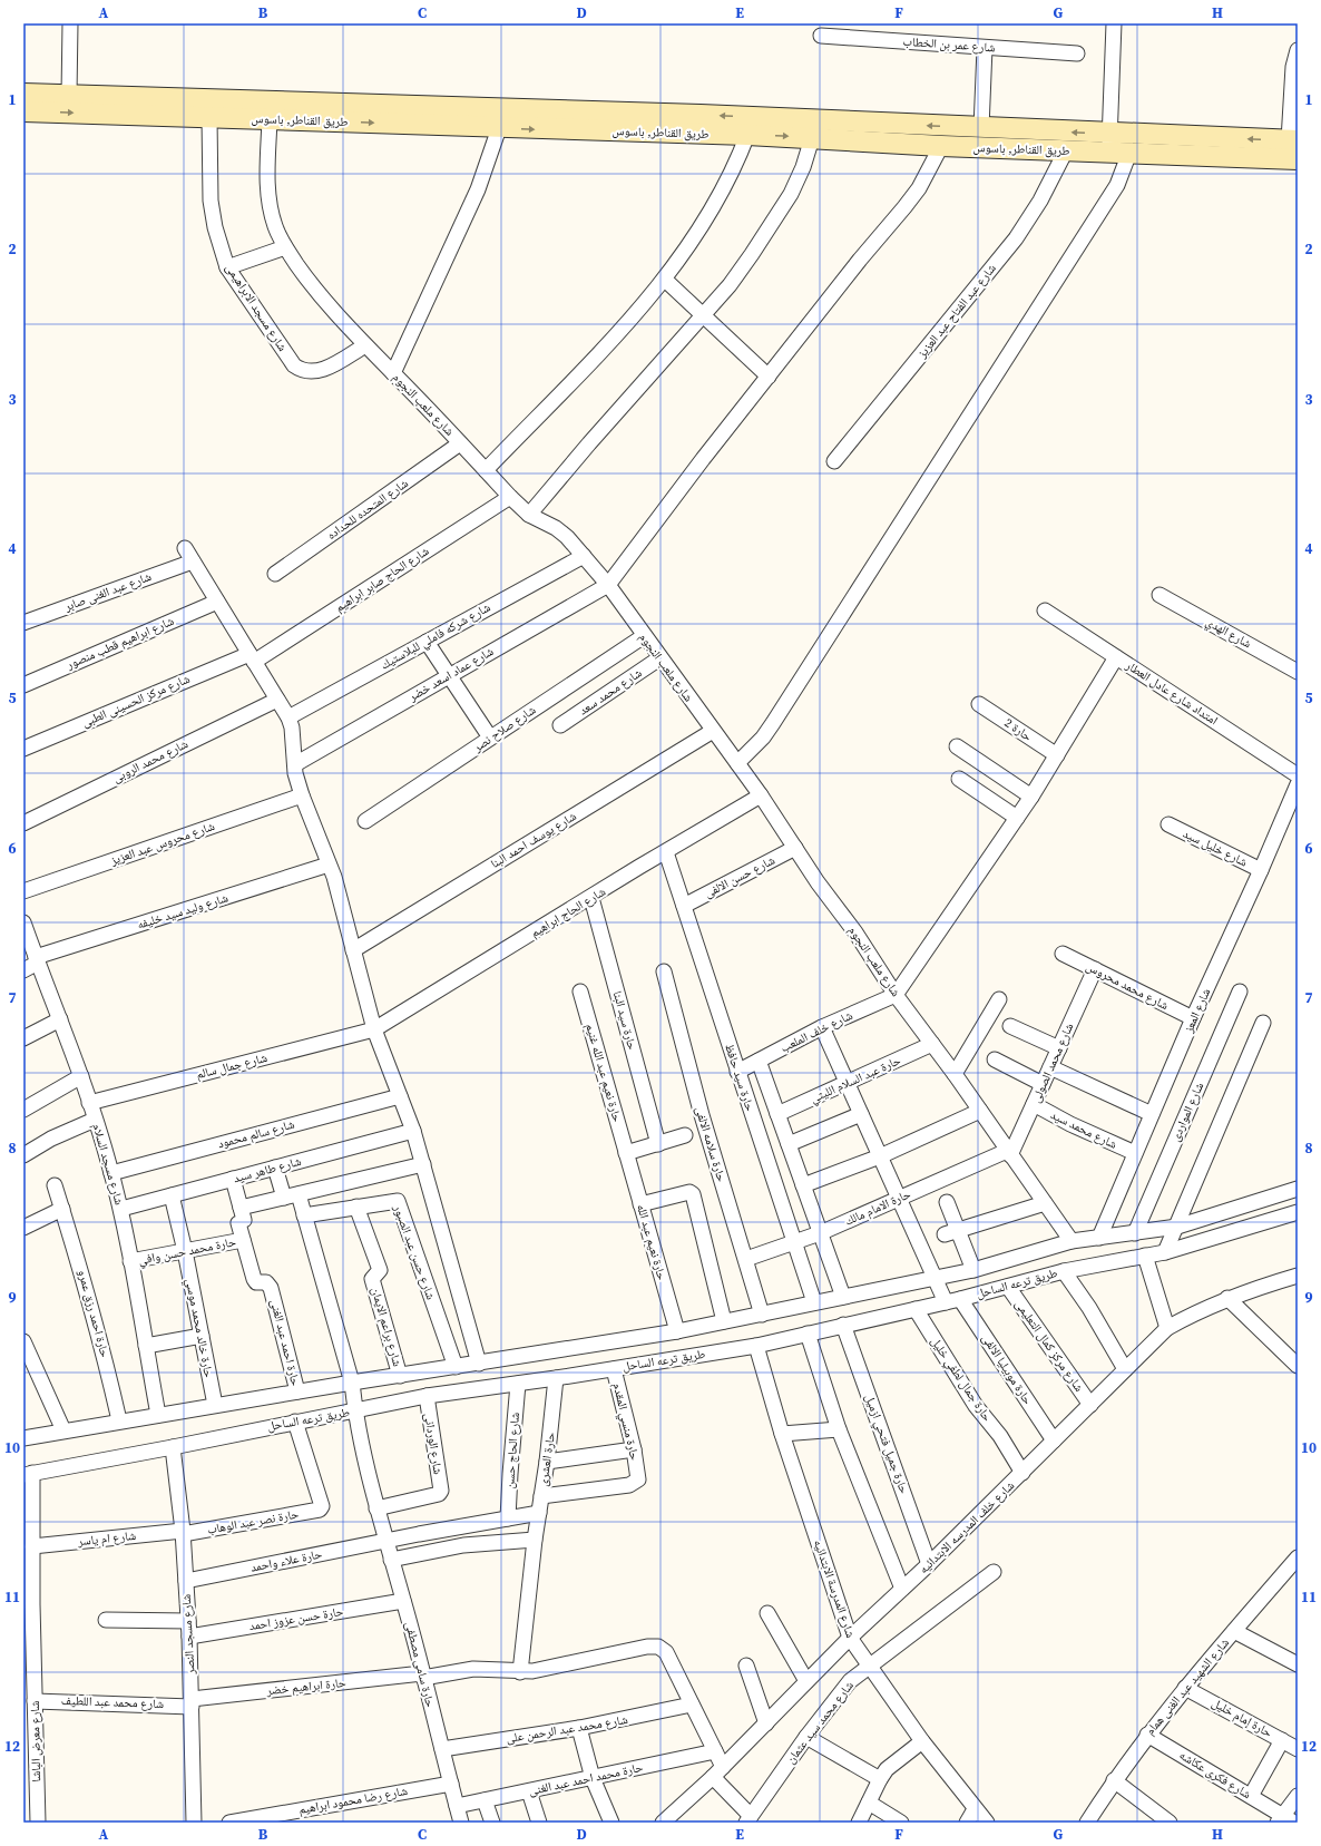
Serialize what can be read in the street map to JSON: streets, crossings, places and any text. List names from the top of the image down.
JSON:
{
  "streets": {
    "main road": ["طريق القناطر, باسوس"],
    "street": [
      "شارع عمر بن الخطاب",
      "شارع مسجد الابراهيمى",
      "شارع عبد الفتاح عبد العزيز",
      "شارع ملعب النجوم",
      "شارع المتحده للحداده",
      "شارع الحاج صابر ابراهيم",
      "شارع عبد الغنى صابر",
      "شارع الهدي",
      "شارع شركه فاملي للبلاستيك",
      "شارع ابراهيم قطب منصور",
      "شارع عماد اسعد خضر",
      "شارع محمد سعد",
      "امتداد شارع عادل العطار",
      "شارع مركز الحسينى الطبى",
      "شارع صلاح نصر",
      "حارة 2",
      "شارع محمد الروبى",
      "شارع يوسف احمد البنا",
      "شارع محروس عبد العزيز",
      "شارع خليل سيد",
      "شارع حسن الالفى",
      "شارع وليد سيد خليفه",
      "شارع الحاج ابراهيم",
      "شارع محمد محروس",
      "شارع المعز",
      "حارة سيد البنا",
      "شارع خلف الملعب",
      "شارع محمد الصولى",
      "شارع جمال سالم",
      "حارة نعيم عبد الله غنيم",
      "حارة سيد حافظ",
      "حارة عبد السلام الليثي",
      "شارع المواردى",
      "شارع محمد سيد",
      "شارع سالم محمود",
      "حارة سلامه الالفى",
      "شارع مسجد السلام",
      "شارع طاهر سيد",
      "حارة الامام مالك",
      "حارة نعيم عبد الله",
      "حارة محمد حسن وافي",
      "شارع حسن عبد الصبور",
      "طريق ترعه الساحل",
      "حارة احمد رزق عمرو",
      "شارع براعم الايمان",
      "حارة خالد محمد موسي",
      "حارة احمد عبد الغنى",
      "شارع مركز كمال التعليمى",
      "حارة موبيليا الالفى",
      "حارة جمال لطفي خليل",
      "حارة منسي المقدم",
      "شارع الوردانى",
      "حارة جميل فتحي ازميل",
      "شارع الحاج حسن",
      "حارة العشرى",
      "حارة نصر عبد الوهاب",
      "شارع خلف المدرسه الابتدائيه",
      "شارع ام ياسر",
      "حارة علاء واحمد",
      "شارع المدرسة الابتدائيه",
      "حارة حسن عزوز احمد",
      "شارع مسجد النصر",
      "حارة سامى مصطفى",
      "حارة ابراهيم خضر",
      "شارع الشهيد عبد الغنى همام",
      "شارع محمد عبد اللطيف",
      "حارة إمام خليل",
      "شارع محمد سيد عثمان",
      "شارع محمد عبد الرحمن على",
      "شارع معرض الباشا",
      "شارع فكرى عكاشه",
      "حارة محمد احمد عبد الغنى",
      "شارع رضا محمود ابراهيم"
    ]
  },
  "crossings": [
    ["طريق القناطر, باسوس", "شارع مسجد الابراهيمى"],
    ["طريق القناطر, باسوس", "شارع عبد الفتاح عبد العزيز"],
    ["طريق القناطر, باسوس", "شارع ملعب النجوم"],
    ["شارع مسجد الابراهيمى", "شارع ملعب النجوم"],
    ["شارع ملعب النجوم", "شارع المتحده للحداده"],
    ["شارع ملعب النجوم", "شارع الحاج صابر ابراهيم"],
    ["شارع ملعب النجوم", "شارع شركه فاملي للبلاستيك"],
    ["شارع ملعب النجوم", "شارع عماد اسعد خضر"],
    ["شارع ملعب النجوم", "شارع محمد سعد"],
    ["شارع ملعب النجوم", "شارع صلاح نصر"],
    ["شارع ملعب النجوم", "شارع يوسف احمد البنا"],
    ["شارع ملعب النجوم", "شارع حسن الالفى"],
    ["شارع ملعب النجوم", "شارع الحاج ابراهيم"],
    ["شارع ملعب النجوم", "شارع خلف الملعب"],
    ["شارع ملعب النجوم", "شارع محمد الصولى"],
    ["شارع ملعب النجوم", "حارة عبد السلام الليثي"],
    ["شارع ملعب النجوم", "حارة الامام مالك"],
    ["شارع ملعب النجوم", "طريق ترعه الساحل"],
    ["شارع الحاج صابر ابراهيم", "شارع مركز الحسينى الطبى"],
    ["شارع خليل سيد", "شارع المعز"],
    ["شارع حسن الالفى", "حارة سيد حافظ"],
    ["شارع وليد سيد خليفه", "شارع مسجد السلام"],
    ["شارع الحاج ابراهيم", "حارة سيد البنا"],
    ["شارع الحاج ابراهيم", "شارع جمال سالم"],
    ["شارع الحاج ابراهيم", "حارة سيد حافظ"],
    ["شارع محمد محروس", "شارع المعز"],
    ["شارع محمد محروس", "شارع محمد الصولى"],
    ["شارع المعز", "شارع محمد سيد"],
    ["شارع المعز", "طريق ترعه الساحل"],
    ["شارع خلف الملعب", "حارة سيد حافظ"],
    ["شارع محمد الصولى", "شارع محمد سيد"],
    ["شارع محمد الصولى", "حارة الامام مالك"],
    ["شارع جمال سالم", "شارع مسجد السلام"],
    ["حارة نعيم عبد الله غنيم", "حارة نعيم عبد الله"],
    ["حارة سيد حافظ", "حارة الامام مالك"],
    ["حارة سيد حافظ", "طريق ترعه الساحل"],
    ["شارع المواردى", "طريق ترعه الساحل"],
    ["شارع سالم محمود", "شارع مسجد السلام"],
    ["حارة سلامه الالفى", "حارة الامام مالك"],
    ["حارة سلامه الالفى", "طريق ترعه الساحل"],
    ["شارع مسجد السلام", "شارع طاهر سيد"],
    ["شارع مسجد السلام", "حارة محمد حسن وافي"],
    ["شارع مسجد السلام", "طريق ترعه الساحل"],
    ["شارع طاهر سيد", "حارة خالد محمد موسي"],
    ["حارة نعيم عبد الله", "طريق ترعه الساحل"],
    ["حارة محمد حسن وافي", "حارة خالد محمد موسي"],
    ["حارة محمد حسن وافي", "حارة احمد عبد الغنى"],
    ["شارع حسن عبد الصبور", "طريق ترعه الساحل"],
    ["شارع حسن عبد الصبور", "شارع براعم الايمان"],
    ["شارع حسن عبد الصبور", "حارة سامى مصطفى"],
    ["طريق ترعه الساحل", "حارة احمد رزق عمرو"],
    ["طريق ترعه الساحل", "شارع براعم الايمان"],
    ["طريق ترعه الساحل", "حارة خالد محمد موسي"],
    ["طريق ترعه الساحل", "حارة احمد عبد الغنى"],
    ["طريق ترعه الساحل", "شارع مركز كمال التعليمى"],
    ["طريق ترعه الساحل", "حارة موبيليا الالفى"],
    ["طريق ترعه الساحل", "حارة جمال لطفي خليل"],
    ["طريق ترعه الساحل", "حارة منسي المقدم"],
    ["طريق ترعه الساحل", "شارع الوردانى"],
    ["طريق ترعه الساحل", "حارة جميل فتحي ازميل"],
    ["طريق ترعه الساحل", "شارع الحاج حسن"],
    ["طريق ترعه الساحل", "حارة العشرى"],
    ["طريق ترعه الساحل", "حارة نصر عبد الوهاب"],
    ["طريق ترعه الساحل", "شارع المدرسة الابتدائيه"],
    ["طريق ترعه الساحل", "شارع مسجد النصر"],
    ["طريق ترعه الساحل", "حارة سامى مصطفى"],
    ["طريق ترعه الساحل", "شارع معرض الباشا"],
    ["شارع مركز كمال التعليمى", "شارع خلف المدرسه الابتدائيه"],
    ["حارة موبيليا الالفى", "شارع خلف المدرسه الابتدائيه"],
    ["حارة جمال لطفي خليل", "شارع خلف المدرسه الابتدائيه"],
    ["حارة منسي المقدم", "حارة العشرى"],
    ["شارع الوردانى", "حارة سامى مصطفى"],
    ["حارة جميل فتحي ازميل", "شارع خلف المدرسه الابتدائيه"],
    ["شارع الحاج حسن", "حارة علاء واحمد"],
    ["حارة العشرى", "حارة علاء واحمد"],
    ["حارة العشرى", "حارة ابراهيم خضر"],
    ["حارة نصر عبد الوهاب", "شارع ام ياسر"],
    ["حارة نصر عبد الوهاب", "شارع مسجد النصر"],
    ["شارع خلف المدرسه الابتدائيه", "شارع المدرسة الابتدائيه"],
    ["شارع ام ياسر", "شارع مسجد النصر"],
    ["شارع ام ياسر", "شارع معرض الباشا"],
    ["حارة علاء واحمد", "شارع مسجد النصر"],
    ["حارة علاء واحمد", "حارة سامى مصطفى"],
    ["شارع المدرسة الابتدائيه", "شارع محمد سيد عثمان"],
    ["حارة حسن عزوز احمد", "شارع مسجد النصر"],
    ["حارة حسن عزوز احمد", "حارة سامى مصطفى"],
    ["شارع مسجد النصر", "حارة ابراهيم خضر"],
    ["شارع مسجد النصر", "شارع محمد عبد اللطيف"],
    ["حارة سامى مصطفى", "حارة ابراهيم خضر"],
    ["حارة سامى مصطفى", "شارع محمد عبد الرحمن على"],
    ["حارة سامى مصطفى", "حارة محمد احمد عبد الغنى"],
    ["حارة سامى مصطفى", "شارع رضا محمود ابراهيم"],
    ["حارة ابراهيم خضر", "شارع محمد عبد اللطيف"],
    ["حارة ابراهيم خضر", "شارع محمد عبد الرحمن على"],
    ["شارع الشهيد عبد الغنى همام", "حارة إمام خليل"],
    ["شارع الشهيد عبد الغنى همام", "شارع فكرى عكاشه"],
    ["شارع محمد عبد اللطيف", "شارع معرض الباشا"]
  ],
  "grid": {
    "columns": [
      "A",
      "B",
      "C",
      "D",
      "E",
      "F",
      "G",
      "H"
    ],
    "rows": [
      "1",
      "2",
      "3",
      "4",
      "5",
      "6",
      "7",
      "8",
      "9",
      "10",
      "11",
      "12"
    ]
  }
}
